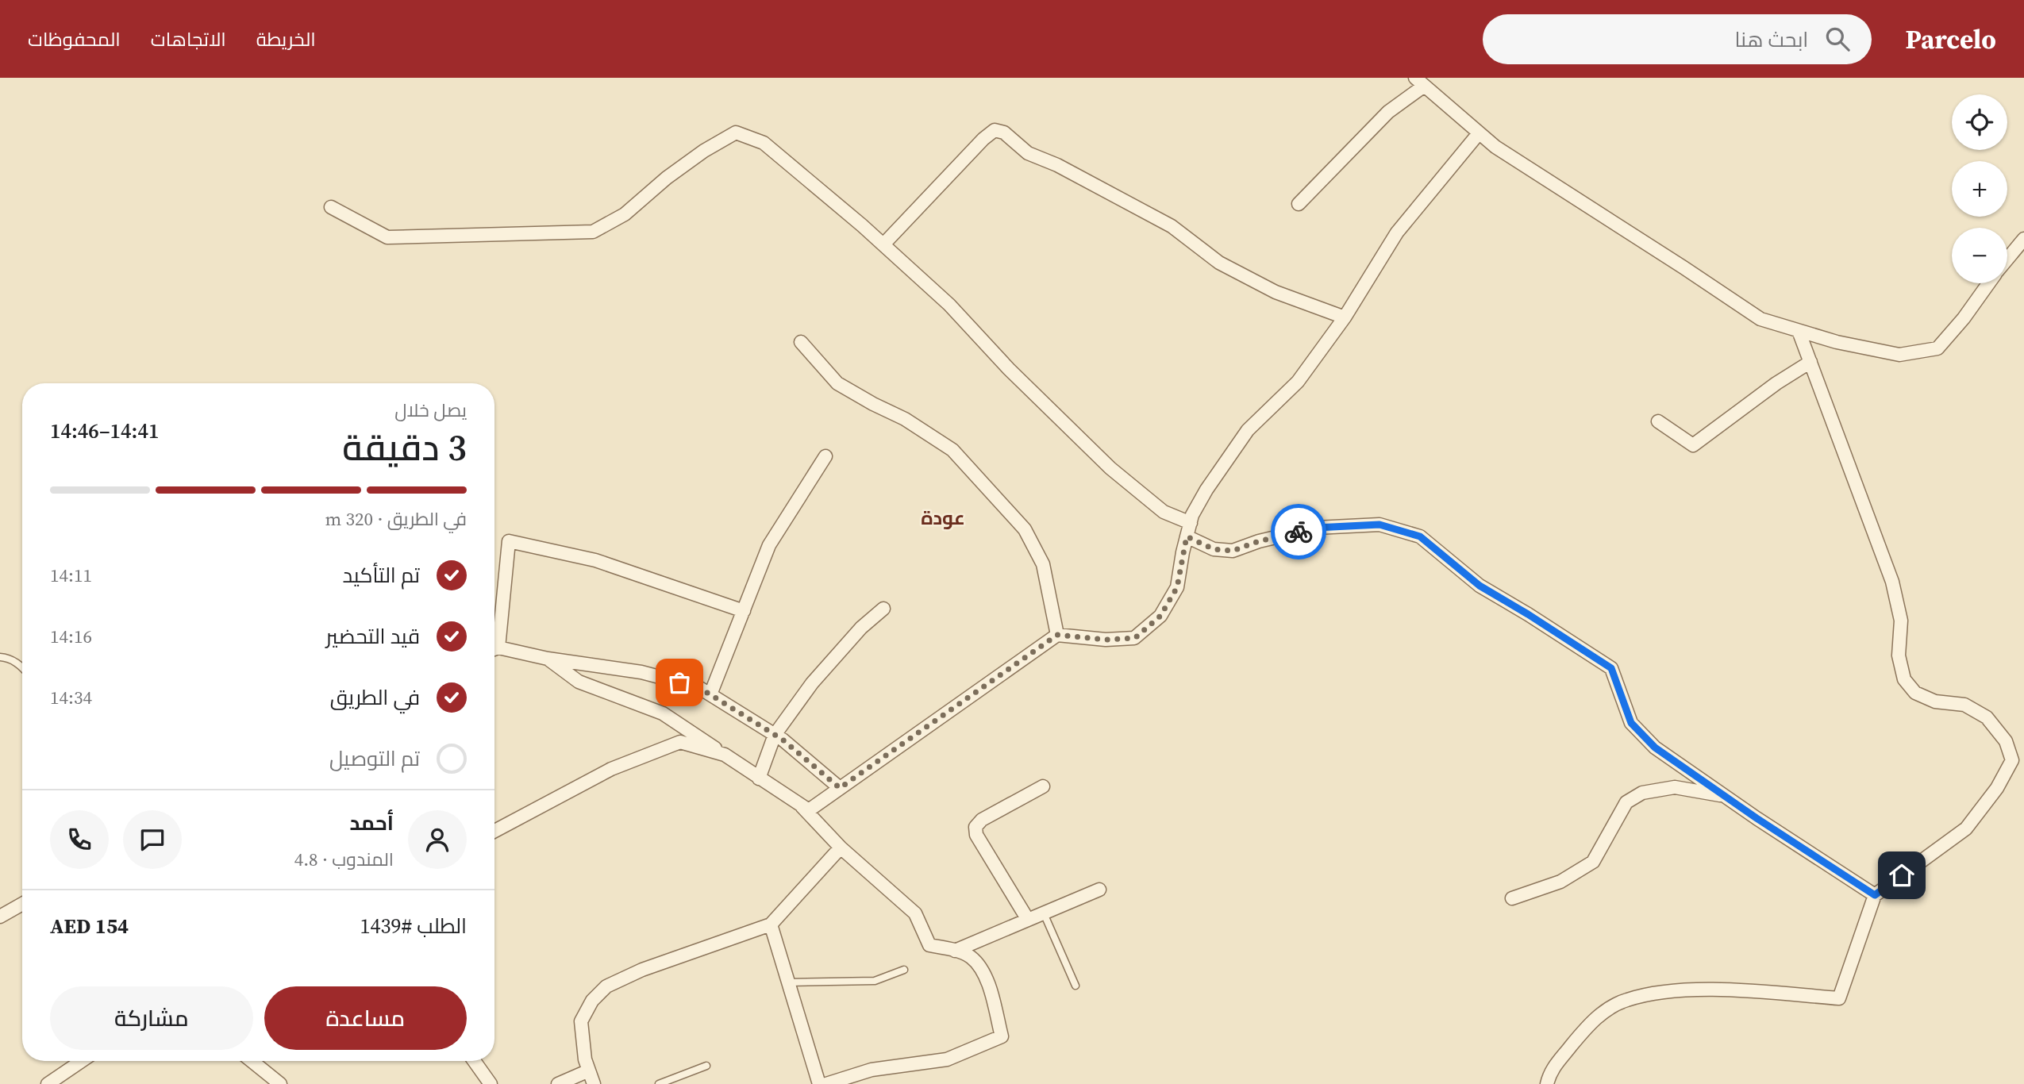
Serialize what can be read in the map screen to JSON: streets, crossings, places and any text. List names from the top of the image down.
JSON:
{
  "districts": ["عودة"],
  "page": {
    "header": "Parcelo",
    "search": "ابحث هنا",
    "nav": ["الخريطة", "الاتجاهات", "المحفوظات"],
    "map_buttons": ["+", "−"],
    "heading": ["3 دقيقة", "يصل خلال", "14:41–14:46"],
    "panel": [
      "أحمد",
      "المندوب · 4.8",
      "الطلب #1439",
      "AED 154"
    ],
    "bar": "في الطريق · 320 m",
    "list": [
      ["تم التأكيد", "14:11"],
      ["قيد التحضير", "14:16"],
      ["في الطريق", "14:34"],
      "تم التوصيل"
    ],
    "buttons": ["مساعدة", "مشاركة"]
  }
}
